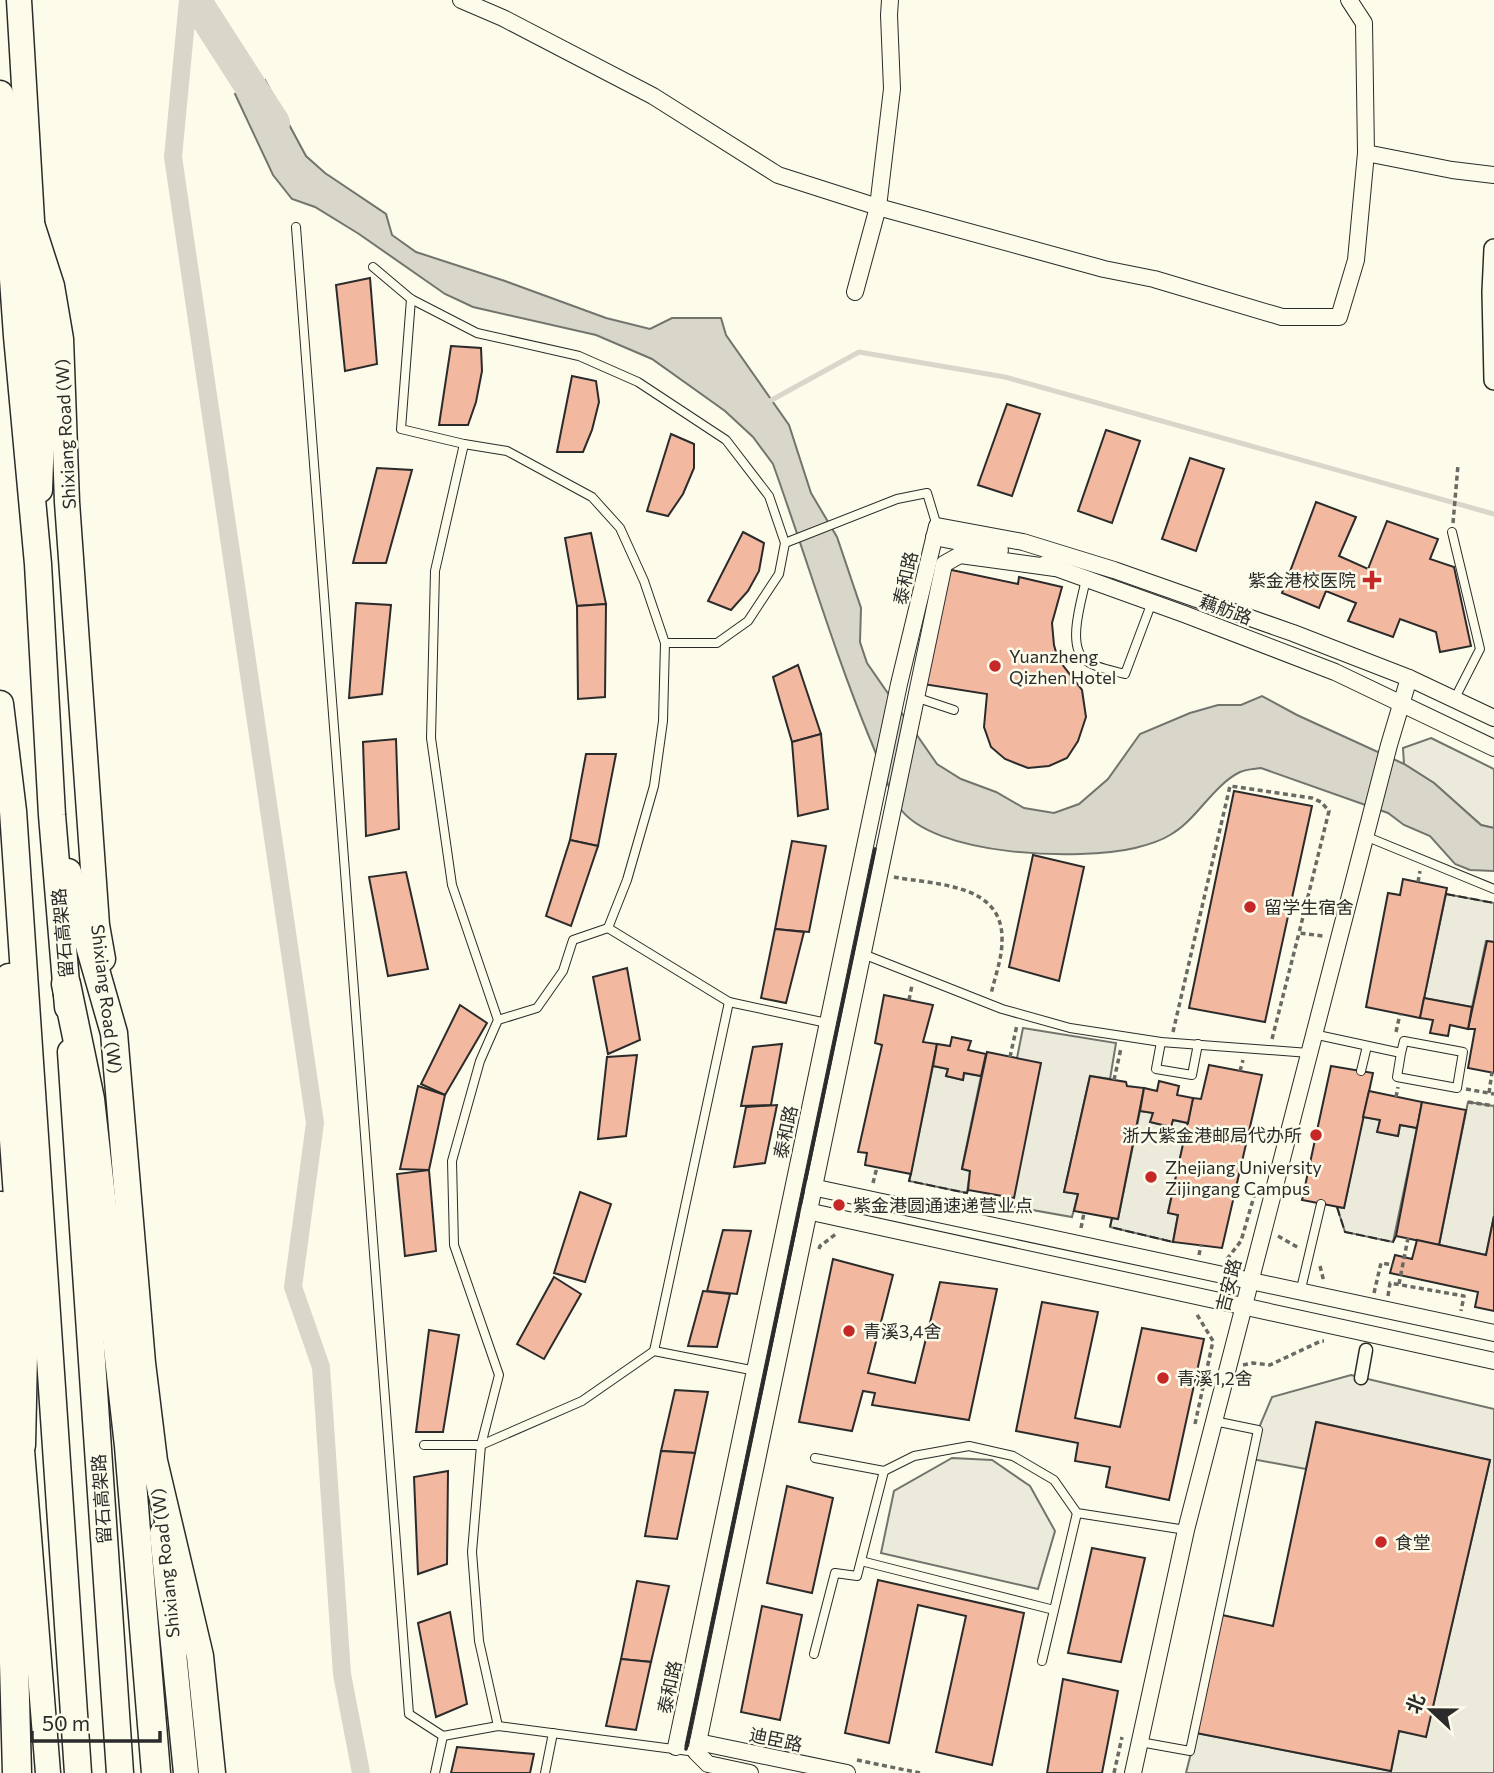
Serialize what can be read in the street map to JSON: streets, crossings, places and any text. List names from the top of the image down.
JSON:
{
  "streets": {
    "highway": ["Shixiang Road (W)", "留石高架路"],
    "street": [
      "泰和路",
      "藕舫路",
      "吉安路",
      "迪臣路"
    ]
  },
  "crossings": [
    ["Shixiang Road (W)", "留石高架路"],
    ["泰和路", "藕舫路"],
    ["藕舫路", "吉安路"]
  ],
  "places": {
    "health": ["紫金港校医院"],
    "other": [
      "Yuanzheng Qizhen Hotel",
      "留学生宿舍",
      "浙大紫金港邮局代办所",
      "Zhejiang University Zijingang Campus",
      "紫金港圆通速递营业点",
      "青溪3,4舍",
      "青溪1,2舍",
      "食堂"
    ]
  },
  "scale_bar": "50 m",
  "north": "left"
}
